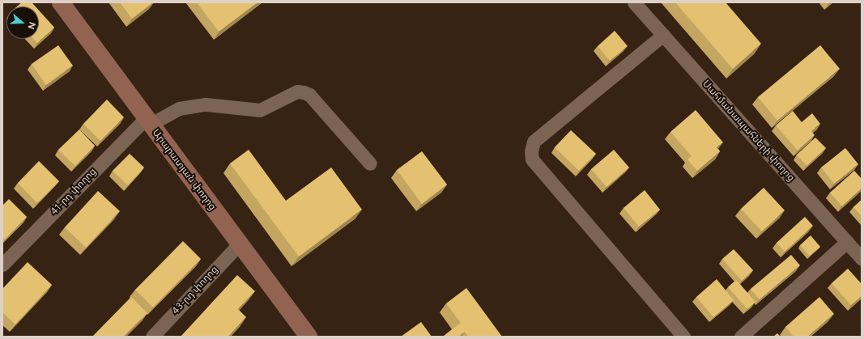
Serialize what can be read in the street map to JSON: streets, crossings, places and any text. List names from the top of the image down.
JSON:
{
  "streets": {
    "main road": ["Արարատյան փողոց"],
    "street": ["Սահմանապահների փողոց", "41-րդ փողոց", "43-րդ փողոց"]
  },
  "crossings": [
    ["Արարատյան փողոց", "41-րդ փողոց"],
    ["Արարատյան փողոց", "43-րդ փողոց"]
  ],
  "north": "right"
}
